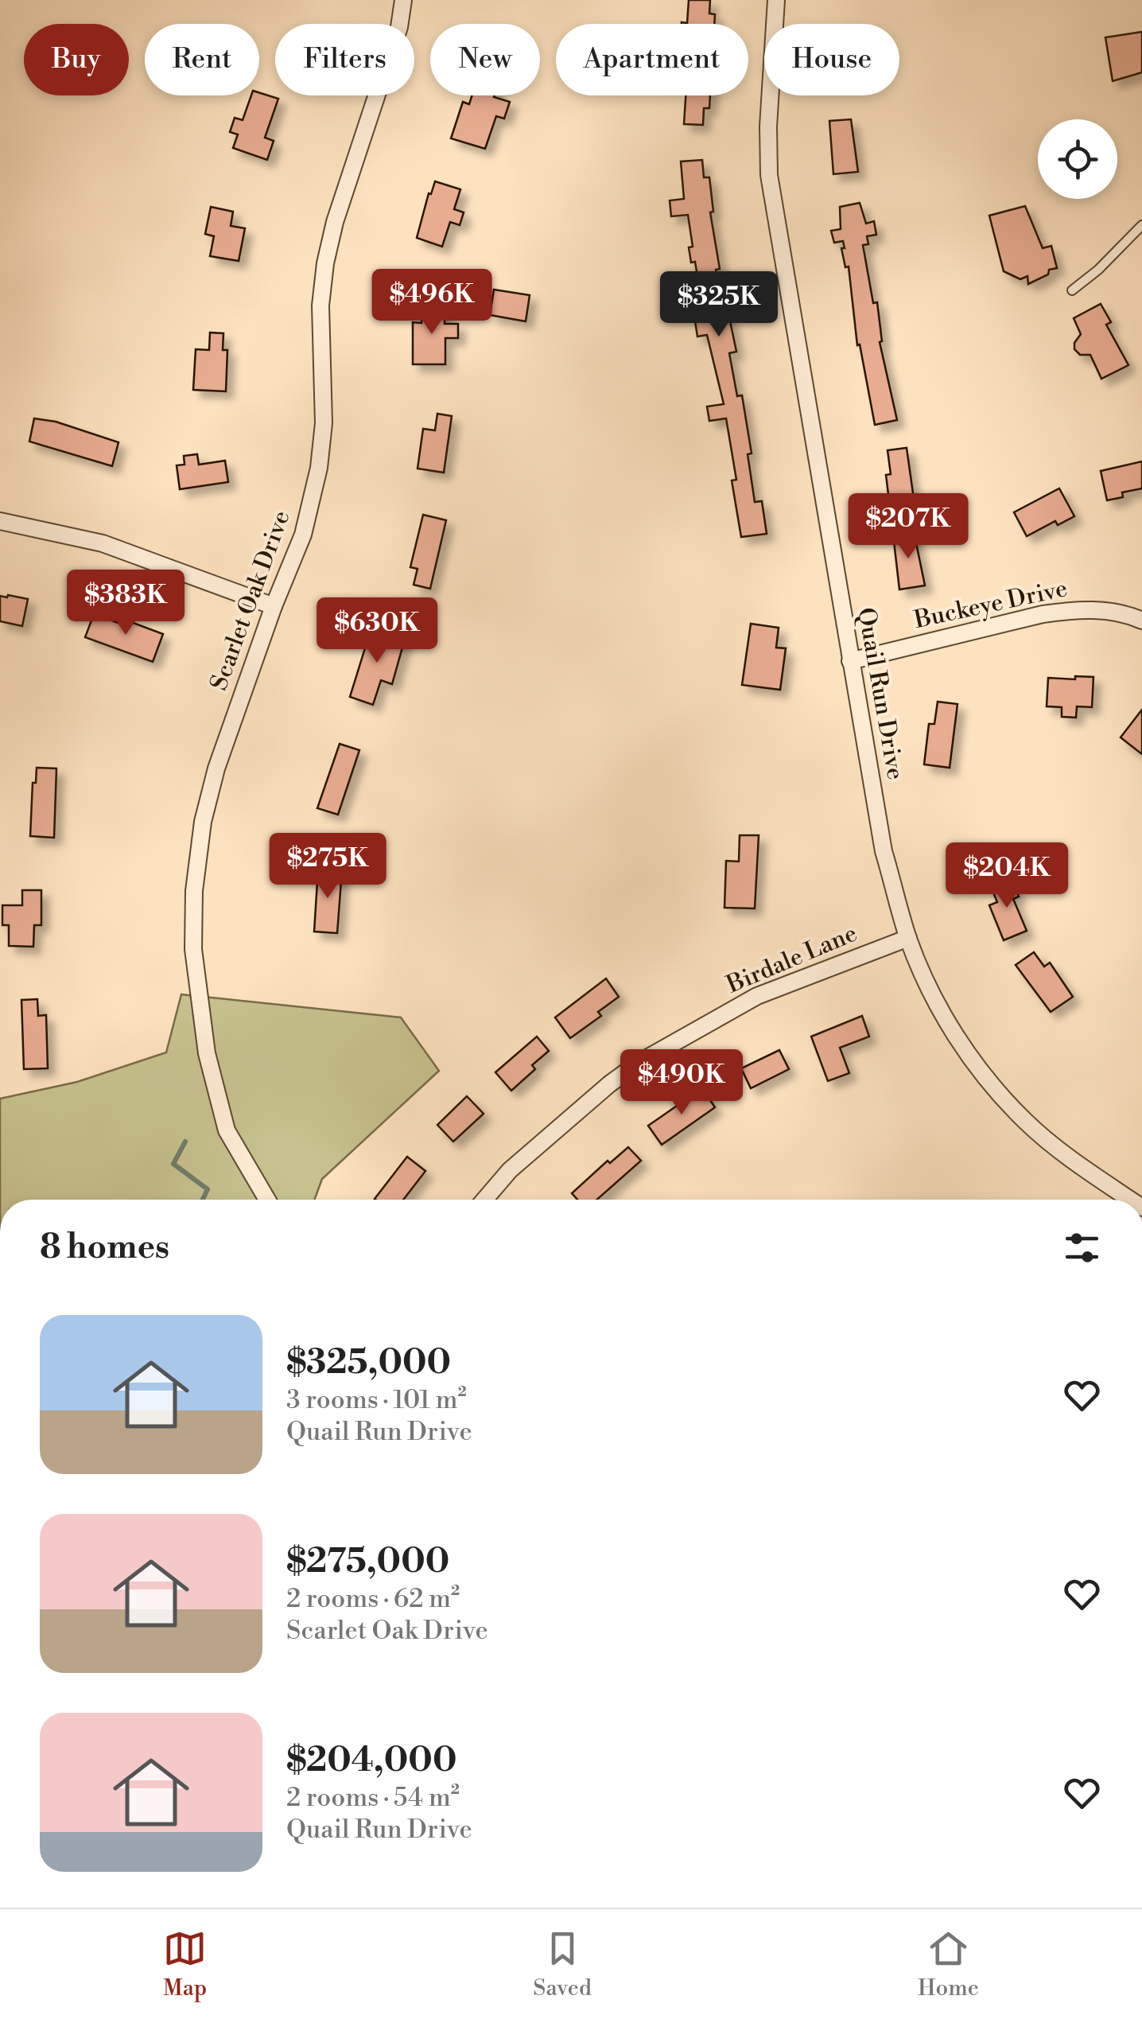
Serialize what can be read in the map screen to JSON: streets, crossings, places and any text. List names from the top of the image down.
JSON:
{
  "streets": {
    "street": [
      "Scarlet Oak Drive",
      "Buckeye Drive",
      "Quail Run Drive",
      "Birdale Lane"
    ]
  },
  "crossings": [
    ["Buckeye Drive", "Quail Run Drive"],
    ["Quail Run Drive", "Birdale Lane"]
  ],
  "page": {
    "chip": [
      "Buy",
      "Rent",
      "Filters",
      "New",
      "Apartment",
      "House"
    ],
    "price": [
      "$496K",
      "$325K",
      "$207K",
      "$383K",
      "$630K",
      "$275K",
      "$204K",
      "$490K"
    ],
    "heading": "8 homes",
    "list": [
      {
        "name": "$325,000",
        "note": "3 rooms · 101 m² · Quail Run Drive"
      },
      {
        "name": "$275,000",
        "note": "2 rooms · 62 m² · Scarlet Oak Drive"
      },
      {
        "name": "$204,000",
        "note": "2 rooms · 54 m² · Quail Run Drive"
      }
    ],
    "tabs": ["Map", "Saved", "Home"]
  }
}
